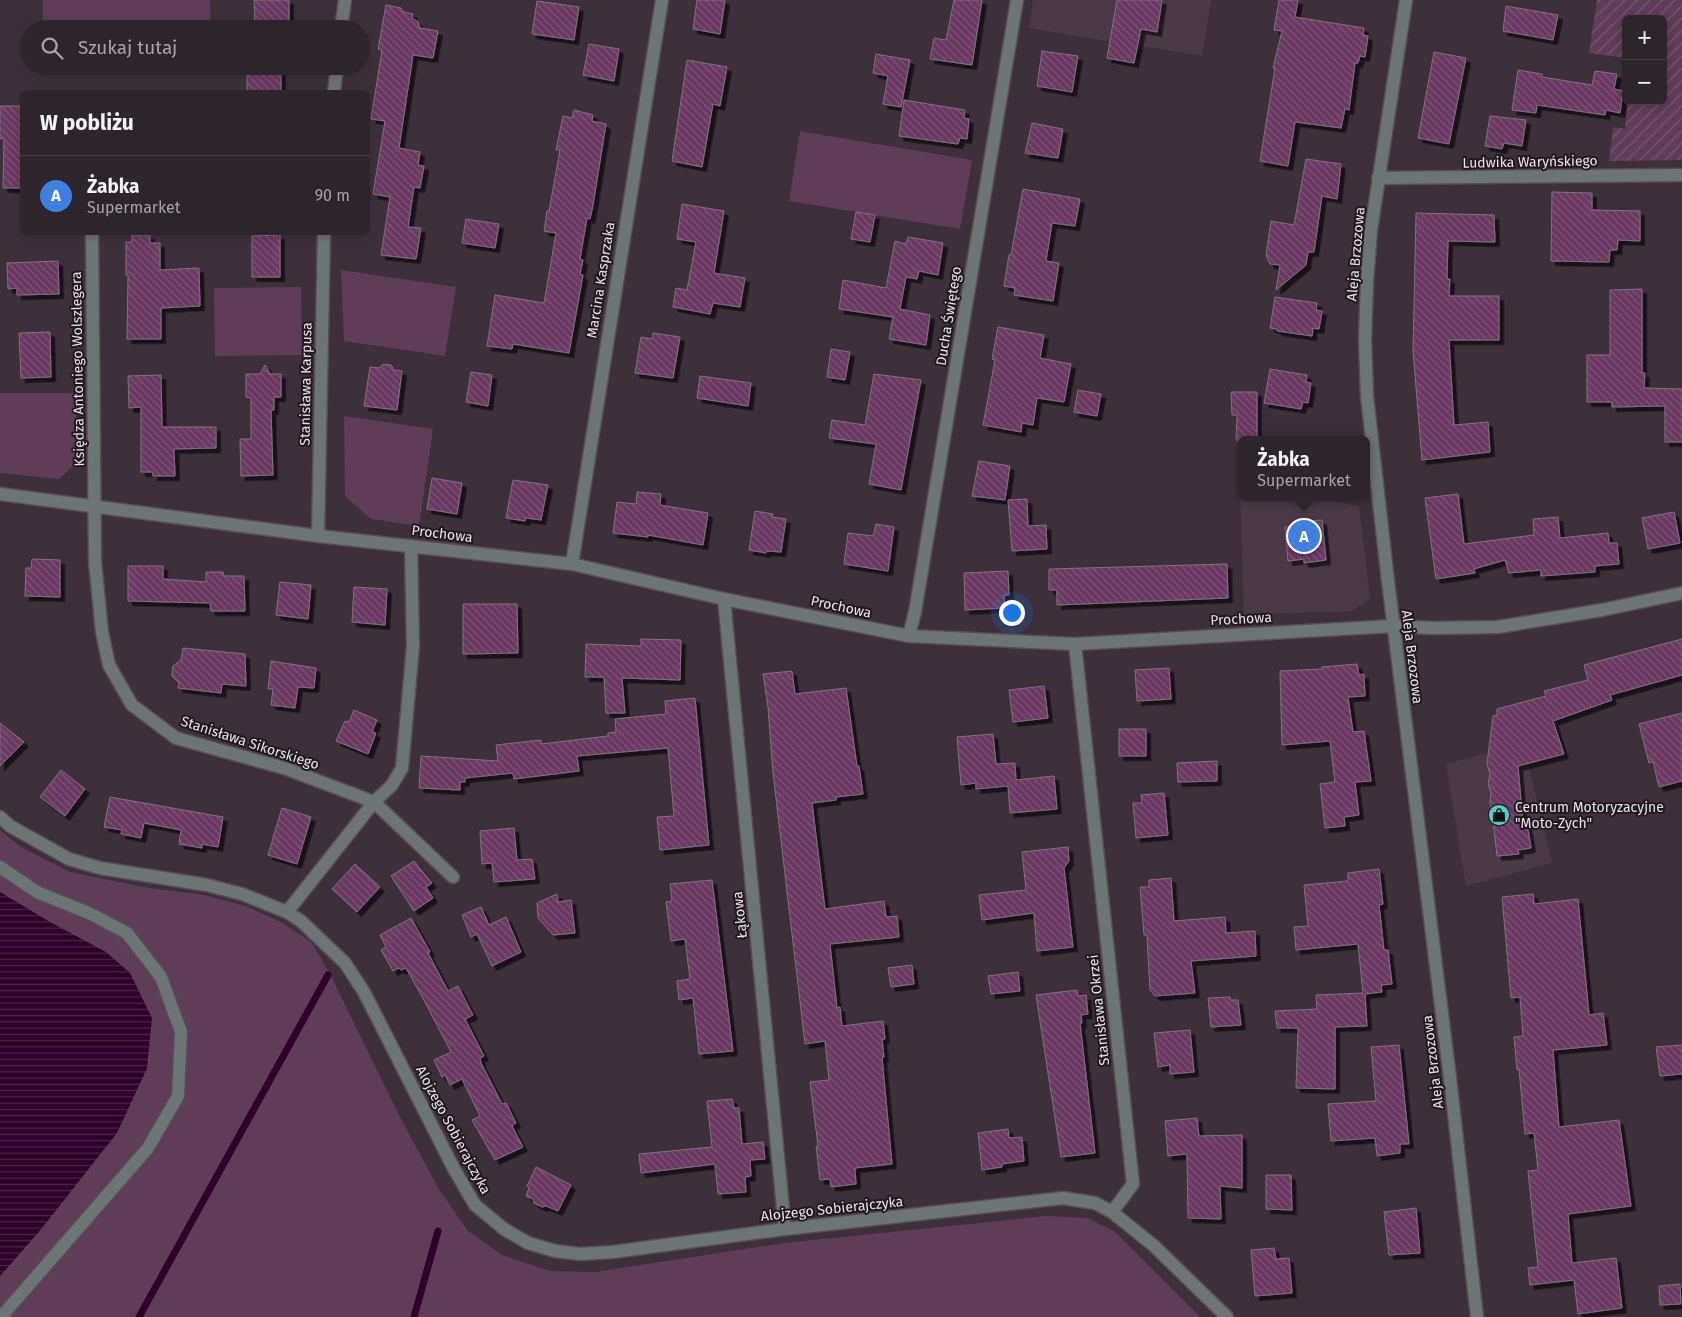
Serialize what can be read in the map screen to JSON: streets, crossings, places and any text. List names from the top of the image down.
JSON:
{
  "streets": {
    "street": [
      "Ludwika Waryńskiego",
      "Aleja Brzozowa",
      "Marcina Kasprzaka",
      "Ducha Świętego",
      "Księdza Antoniego Wolszlegera",
      "Stanisława Karpusa",
      "Prochowa",
      "Stanisława Sikorskiego",
      "Łąkowa",
      "Stanisława Okrzei",
      "Alojzego Sobierajczyka"
    ]
  },
  "crossings": [
    ["Ludwika Waryńskiego", "Aleja Brzozowa"],
    ["Aleja Brzozowa", "Prochowa"],
    ["Marcina Kasprzaka", "Prochowa"],
    ["Ducha Świętego", "Prochowa"],
    ["Księdza Antoniego Wolszlegera", "Prochowa"],
    ["Księdza Antoniego Wolszlegera", "Stanisława Sikorskiego"],
    ["Stanisława Karpusa", "Prochowa"],
    ["Prochowa", "Stanisława Sikorskiego"],
    ["Prochowa", "Łąkowa"],
    ["Prochowa", "Stanisława Okrzei"],
    ["Łąkowa", "Alojzego Sobierajczyka"],
    ["Stanisława Okrzei", "Alojzego Sobierajczyka"]
  ],
  "places": {
    "shop": ["Centrum Motoryzacyjne \"Moto-Zych\""]
  },
  "page": {
    "map_buttons": ["+", "−"],
    "search": "Szukaj tutaj",
    "heading": "W pobliżu",
    "list": [
      {
        "mark": "A",
        "name": "Żabka",
        "note": "Supermarket",
        "value": "90 m"
      }
    ],
    "popup": ["Żabka", "Supermarket"],
    "pins": "A"
  }
}
